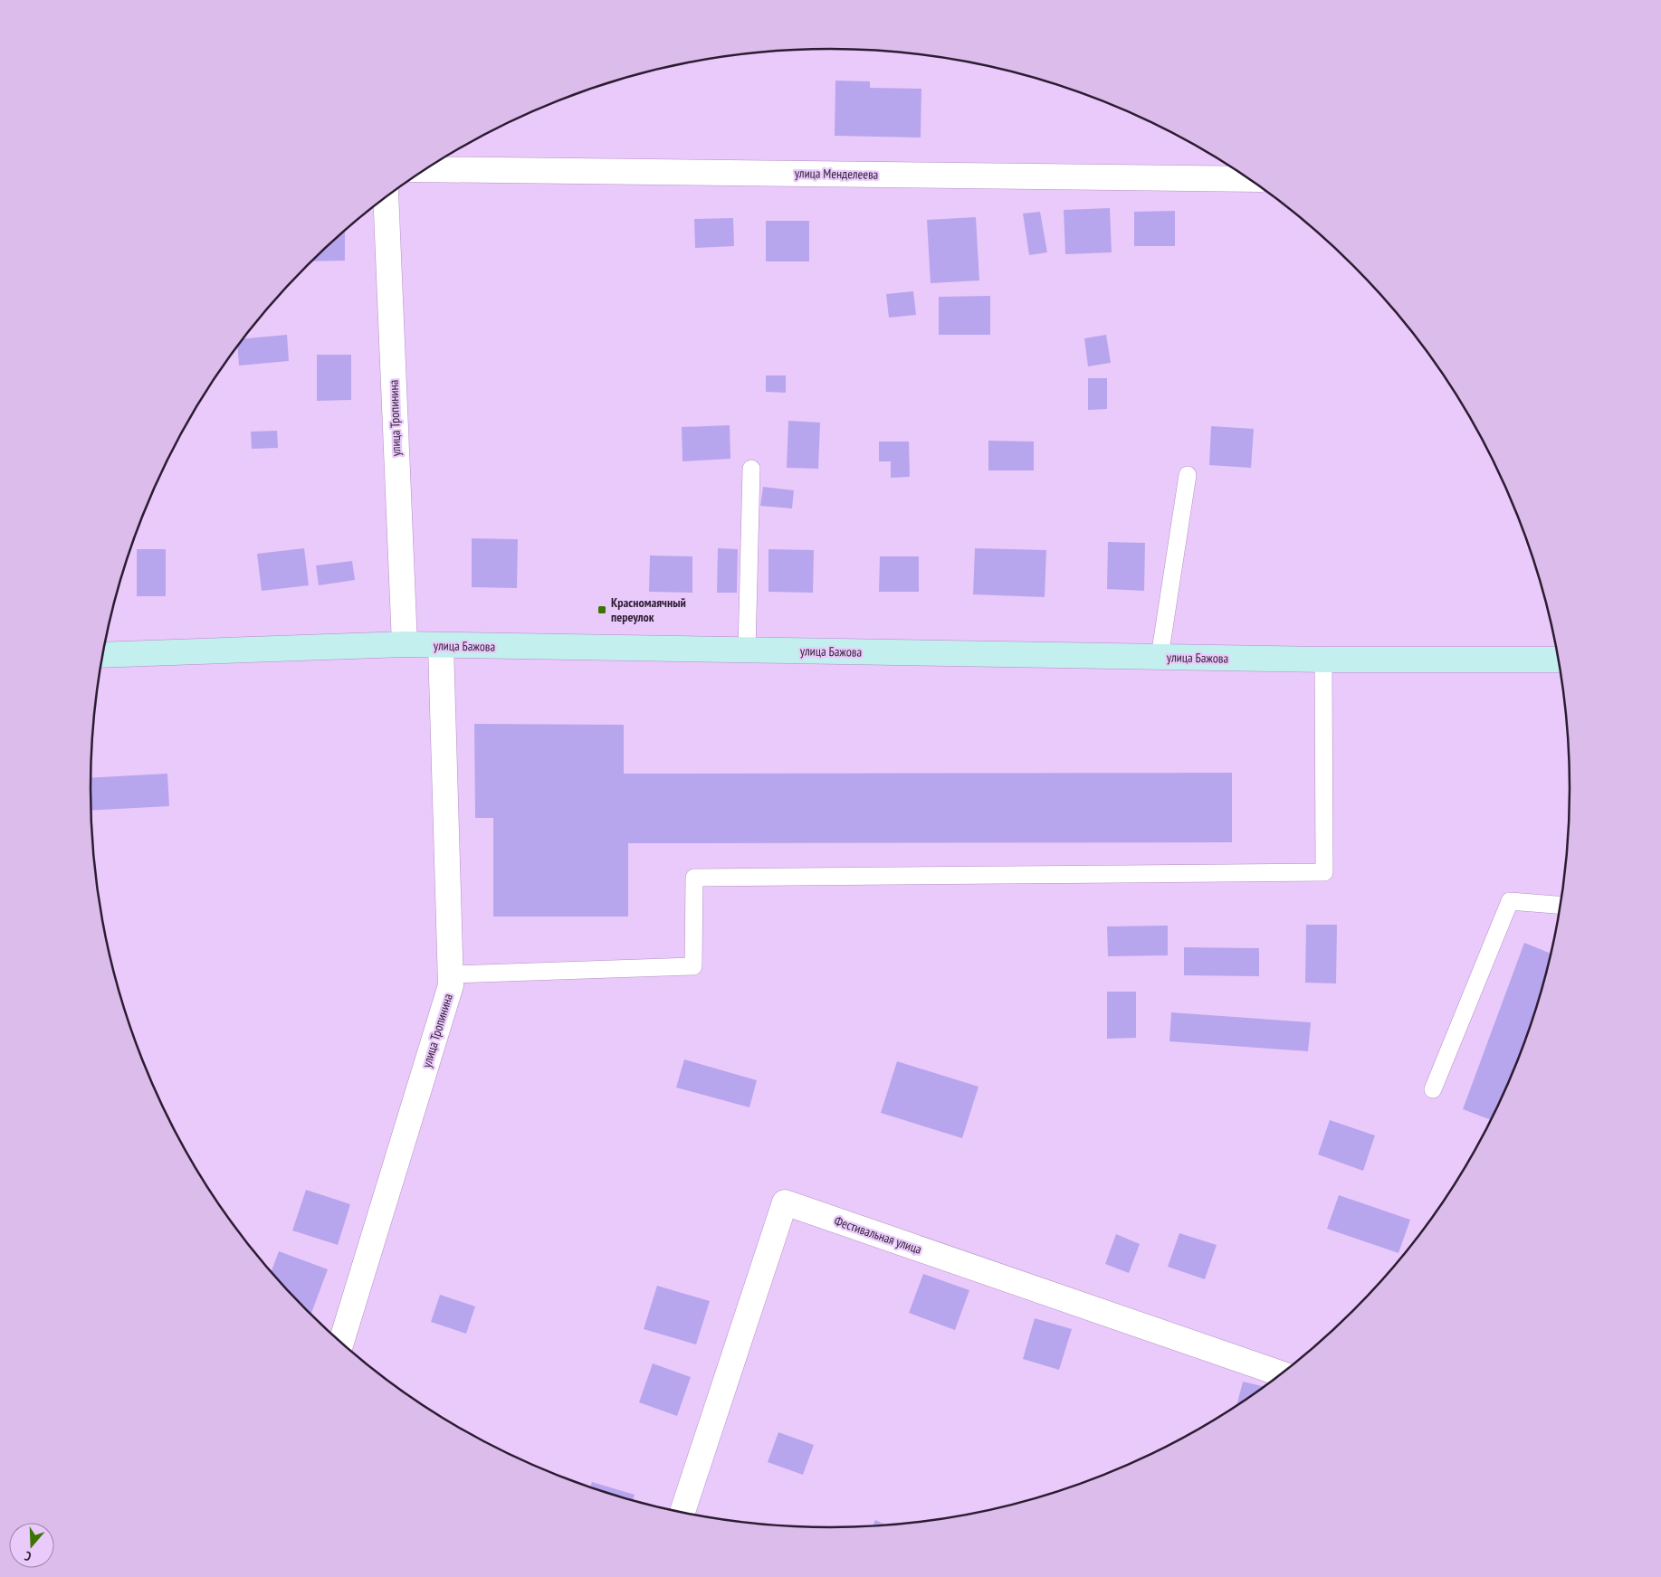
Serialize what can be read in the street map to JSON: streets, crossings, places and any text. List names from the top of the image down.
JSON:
{
  "streets": {
    "main road": ["улица Бажова"],
    "street": ["улица Менделеева", "улица Тропинина", "Фестивальная улица"]
  },
  "crossings": [
    ["улица Тропинина", "улица Бажова"]
  ],
  "places": {
    "transit": ["Красномаячный переулок"]
  },
  "north": "bottom"
}
